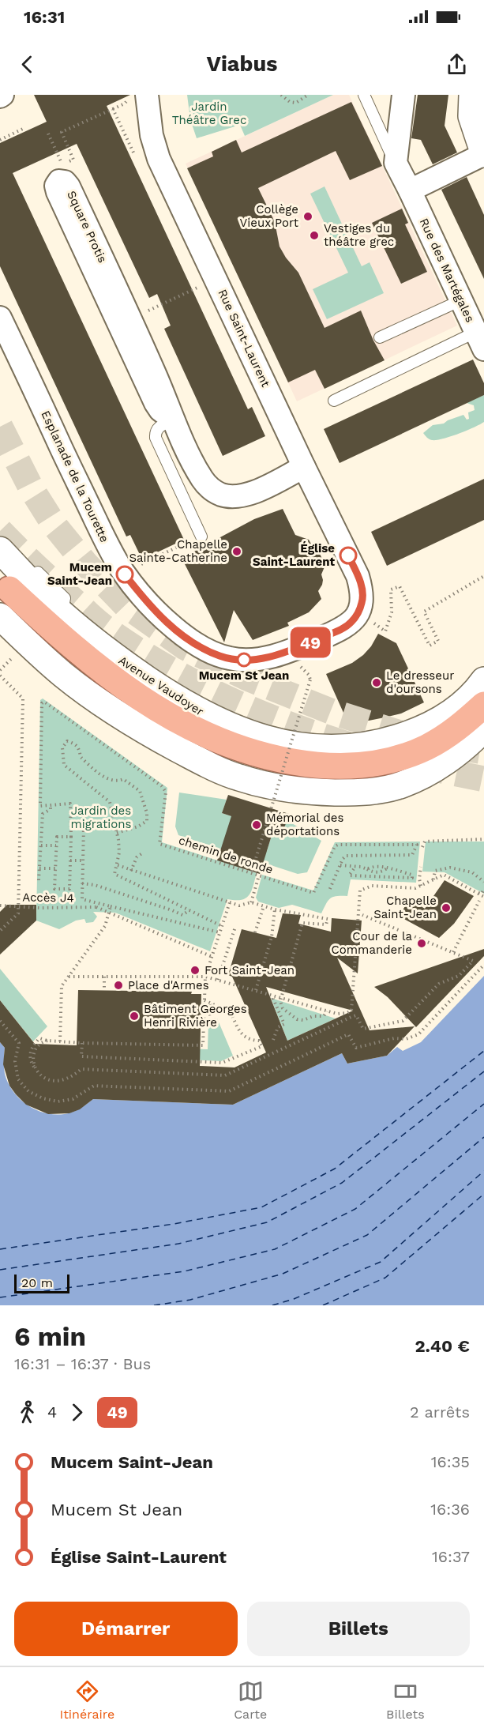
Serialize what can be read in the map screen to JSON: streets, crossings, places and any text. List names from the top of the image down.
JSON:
{
  "streets": {
    "street": [
      "Square Protis",
      "Rue des Martégales",
      "Rue Saint-Laurent",
      "Esplanade de la Tourette",
      "Avenue Vaudoyer"
    ],
    "path": ["chemin de ronde", "Accès J4"]
  },
  "crossings": [
    ["Square Protis", "Rue Saint-Laurent"],
    ["Rue Saint-Laurent", "Esplanade de la Tourette"]
  ],
  "parks": ["Jardin Théâtre Grec", "Jardin des migrations"],
  "places": [
    "Collège Vieux Port",
    "Vestiges du théâtre grec",
    "Chapelle Sainte-Catherine",
    "Église Saint-Laurent",
    "Mucem Saint-Jean",
    "Mucem St Jean",
    "Le dresseur d'oursons",
    "Mémorial des déportations",
    "Chapelle Saint-Jean",
    "Cour de la Commanderie",
    "Fort Saint-Jean",
    "Place d'Armes",
    "Bâtiment Georges Henri Rivière"
  ],
  "lines": ["bus line 49"],
  "scale_bar": "20 m",
  "page": {
    "status": "16:31",
    "header": "Viabus",
    "on_map": "49",
    "scale": "20 m",
    "heading": ["6 min", "16:31 – 16:37 · Bus", "2.40 €"],
    "legs": ["4", "49", "2 arrêts"],
    "list": [
      {
        "name": "Mucem Saint-Jean",
        "value": "16:35"
      },
      {
        "name": "Mucem St Jean",
        "value": "16:36"
      },
      {
        "name": "Église Saint-Laurent",
        "value": "16:37"
      }
    ],
    "buttons": ["Démarrer", "Billets"],
    "tabs": ["Itinéraire", "Carte", "Billets"]
  }
}
